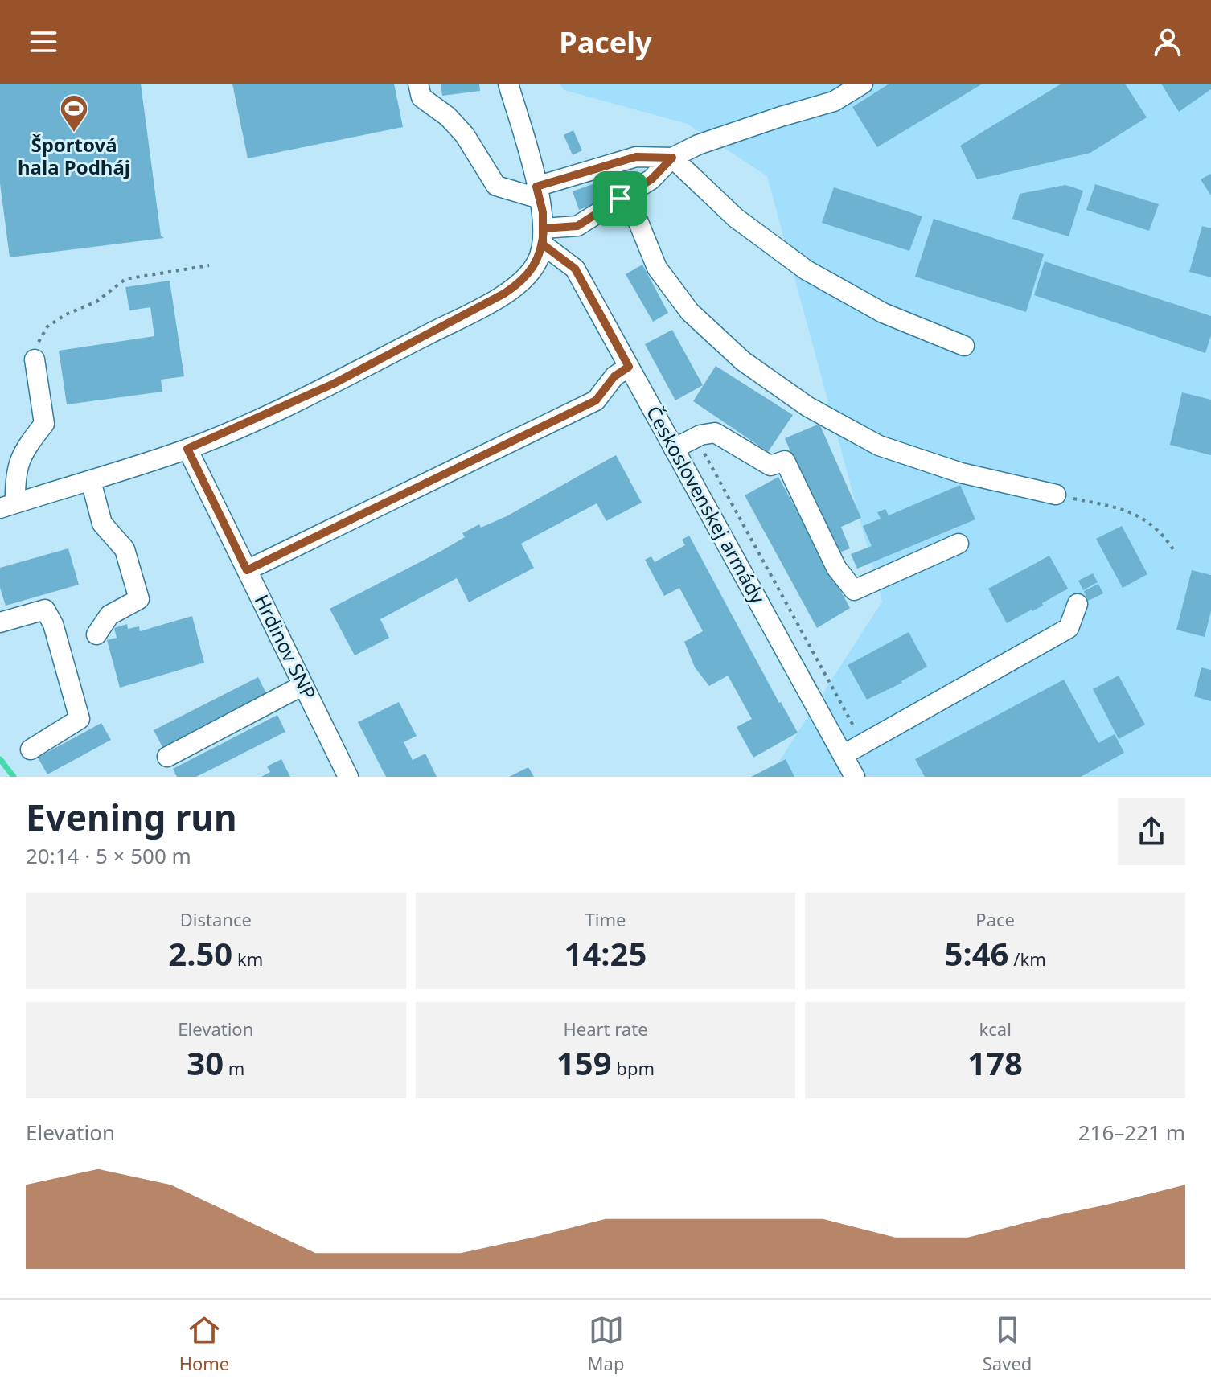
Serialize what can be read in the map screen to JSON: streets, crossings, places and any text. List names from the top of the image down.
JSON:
{
  "streets": {
    "street": ["Československej armády", "Hrdinov SNP"]
  },
  "places": {
    "sports": ["Športová hala Podháj"]
  },
  "page": {
    "header": "Pacely",
    "heading": ["Evening run", "20:14 · 5 × 500 m"],
    "stats": [
      ["Distance", "2.50 km"],
      ["Time", "14:25"],
      ["Pace", "5:46 /km"],
      ["Elevation", "30 m"],
      ["Heart rate", "159 bpm"],
      ["kcal", "178"]
    ],
    "chart": ["Elevation", "216–221 m"],
    "tabs": ["Home", "Map", "Saved"]
  }
}
